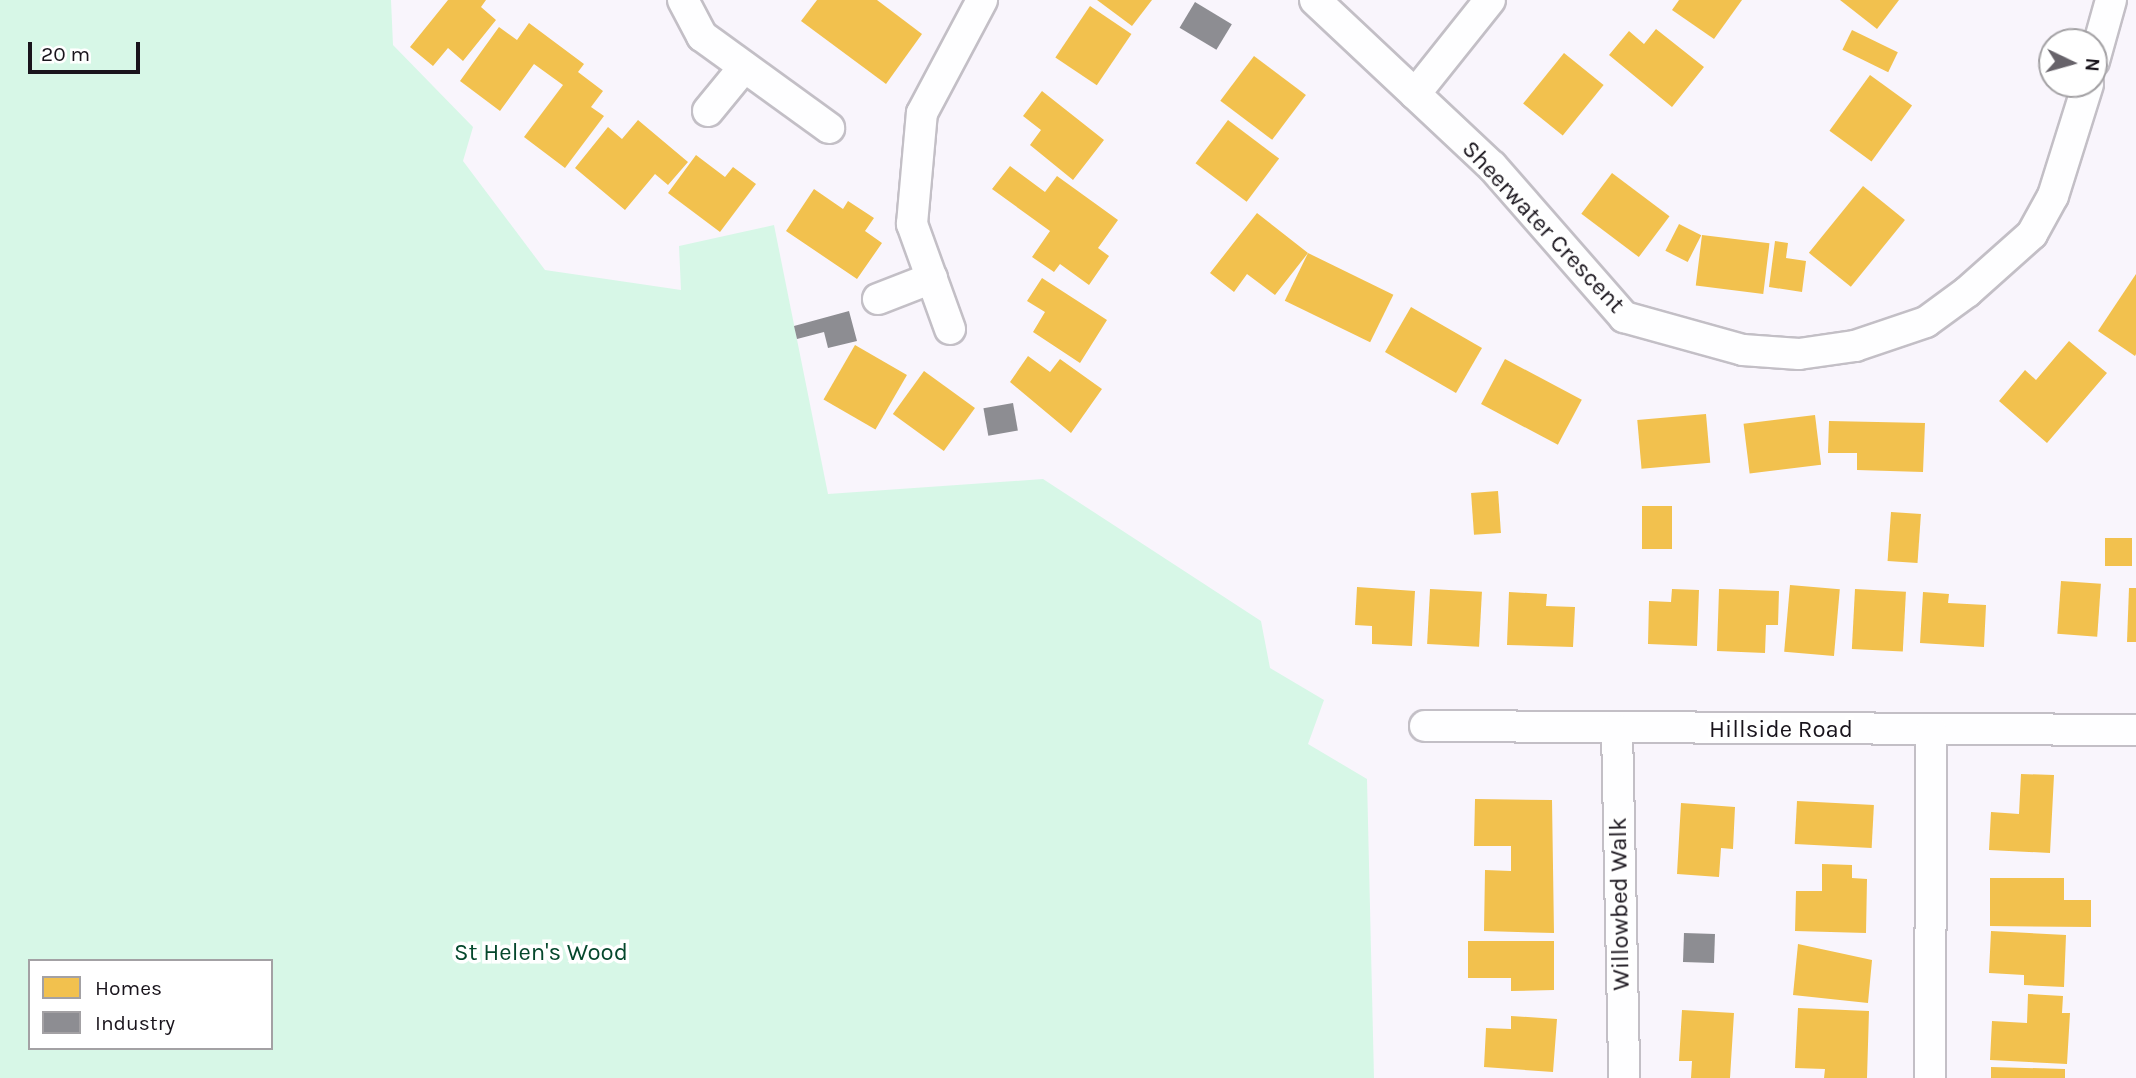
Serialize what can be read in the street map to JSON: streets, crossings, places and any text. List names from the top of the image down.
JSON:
{
  "streets": {
    "street": ["Sheerwater Crescent", "Hillside Road", "Willowbed Walk"]
  },
  "crossings": [
    ["Hillside Road", "Willowbed Walk"]
  ],
  "parks": ["St Helen's Wood"],
  "legend": ["Homes", "Industry"],
  "scale_bar": "20 m",
  "north": "right"
}
